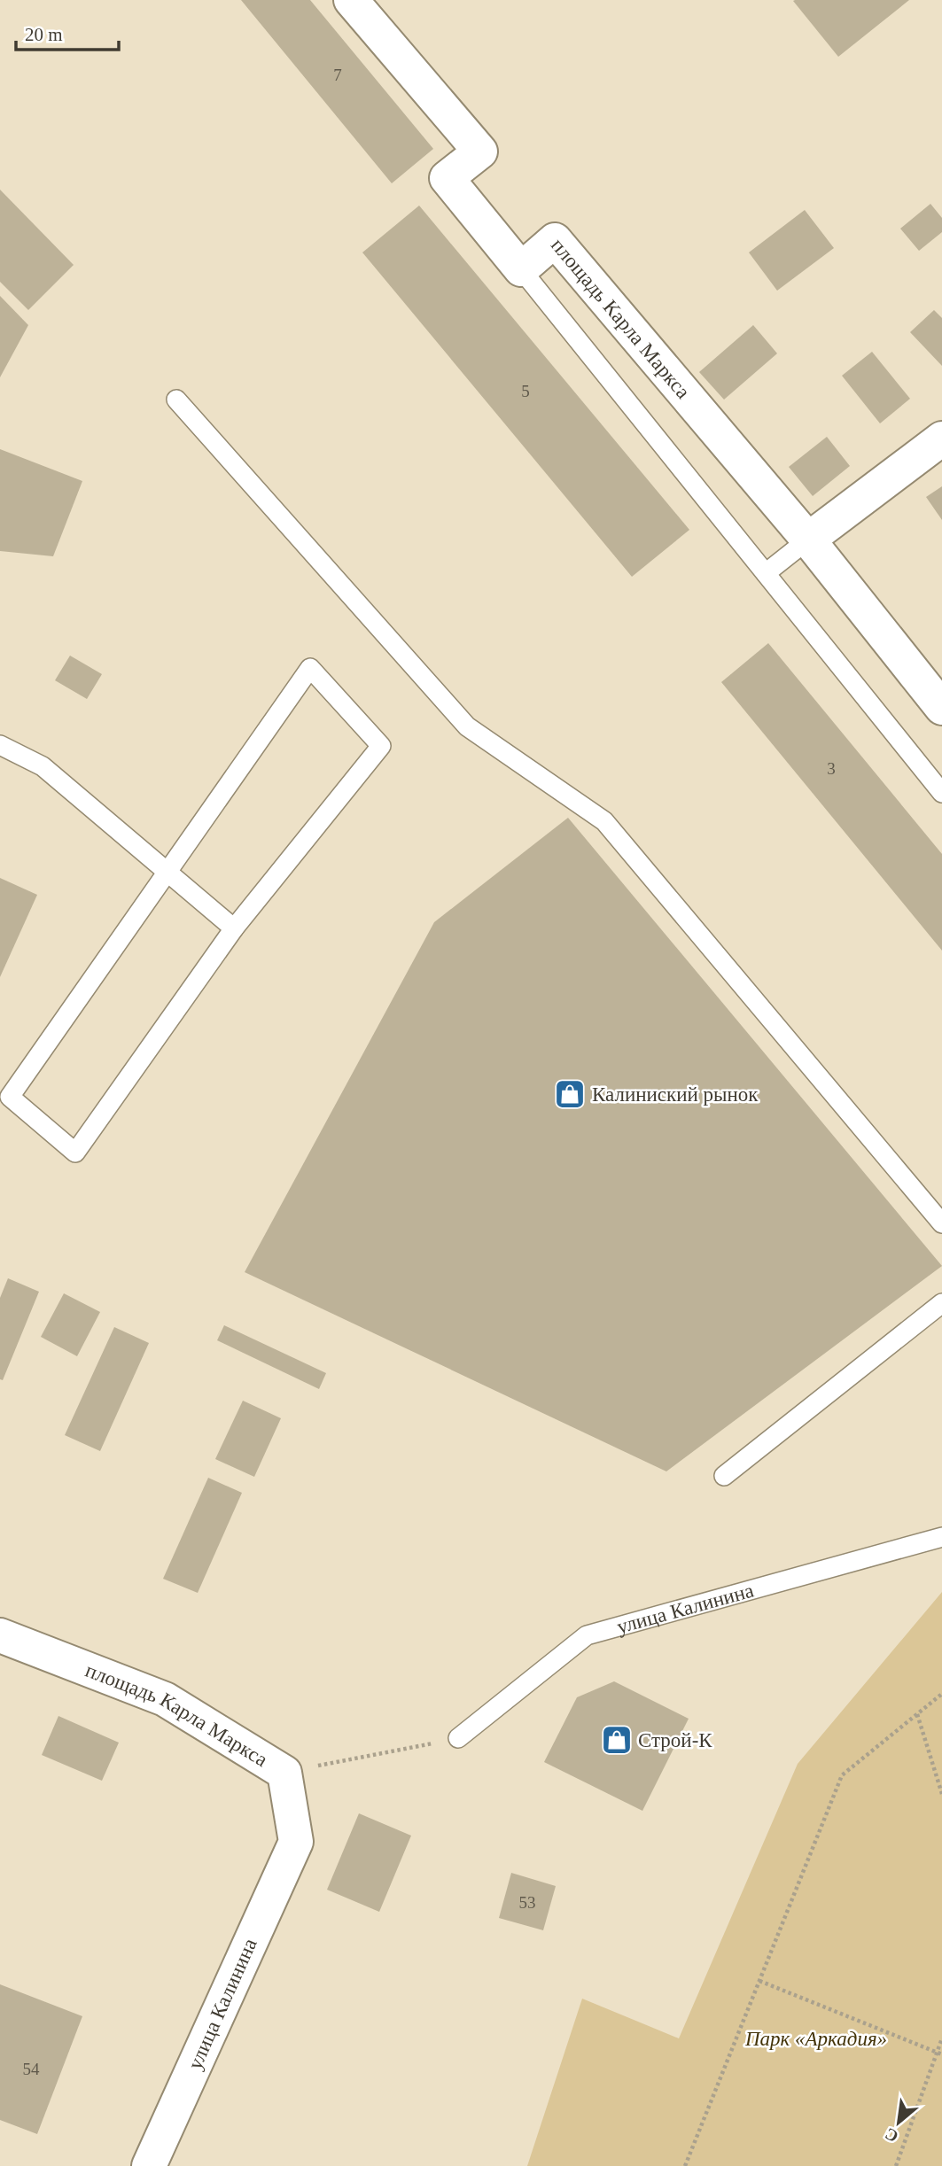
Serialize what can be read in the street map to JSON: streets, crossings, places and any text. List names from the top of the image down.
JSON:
{
  "streets": {
    "street": ["площадь Карла Маркса", "улица Калинина"]
  },
  "crossings": [
    ["площадь Карла Маркса", "улица Калинина"]
  ],
  "parks": ["Парк «Аркадия»"],
  "places": {
    "shop": ["Калиниский рынок", "Строй-К"]
  },
  "house_numbers": [
    "7",
    "5",
    "3",
    "53",
    "54"
  ],
  "scale_bar": "20 m",
  "north": "bottom left"
}
